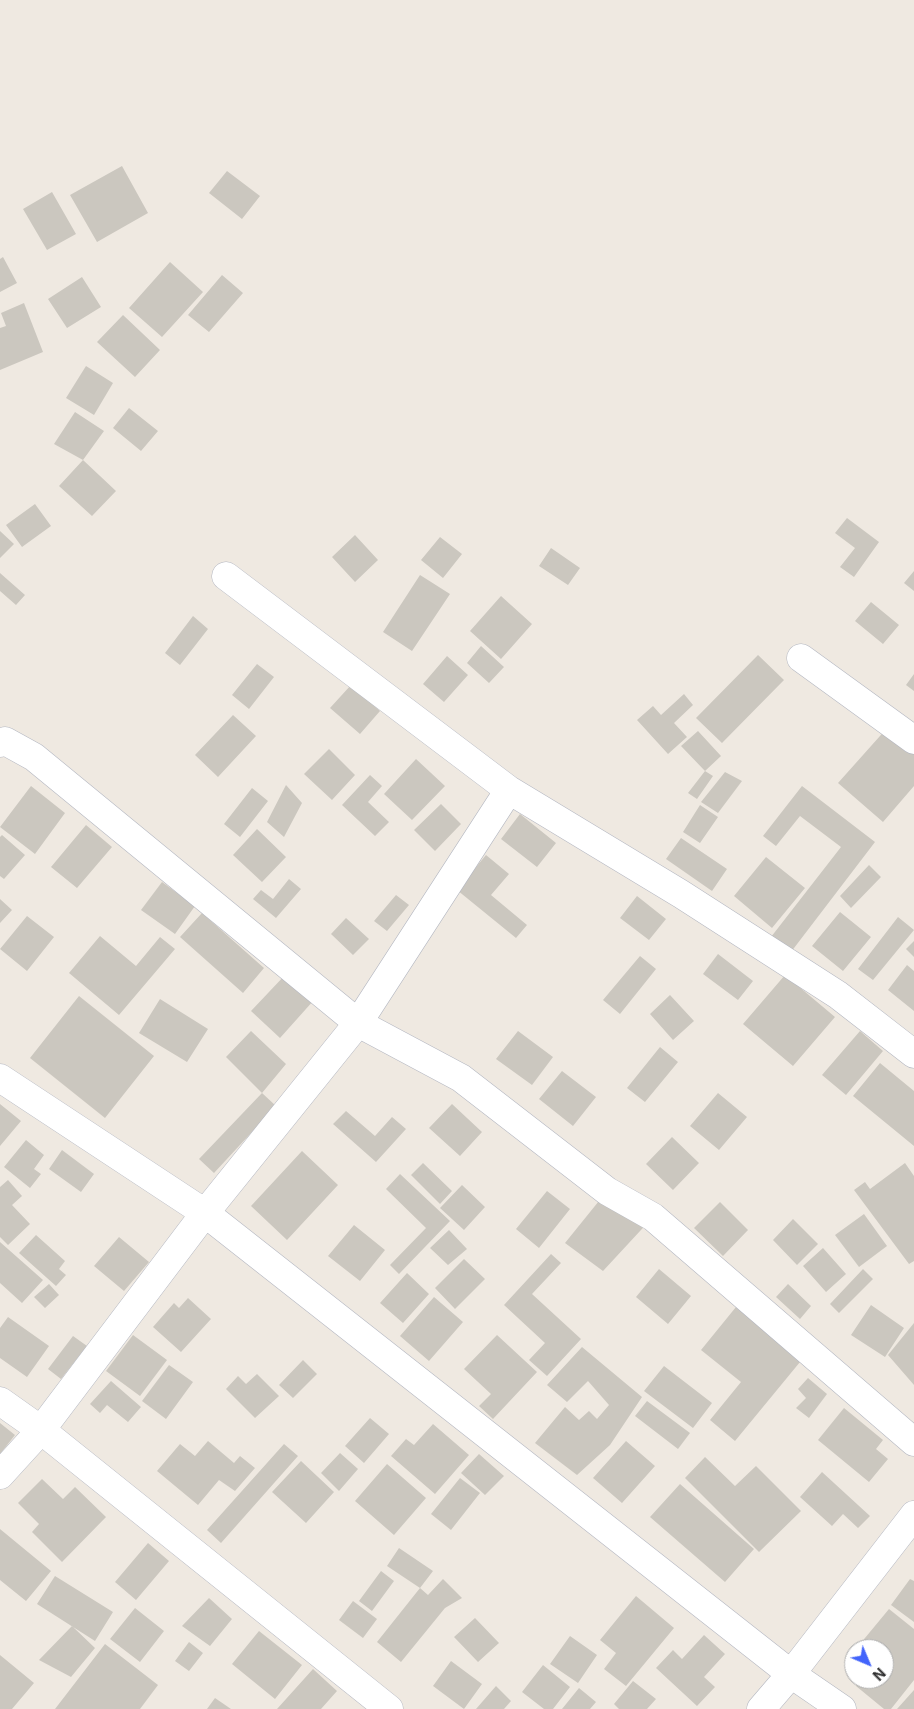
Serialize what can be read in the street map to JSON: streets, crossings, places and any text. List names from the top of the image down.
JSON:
{
  "north": "bottom right"
}
